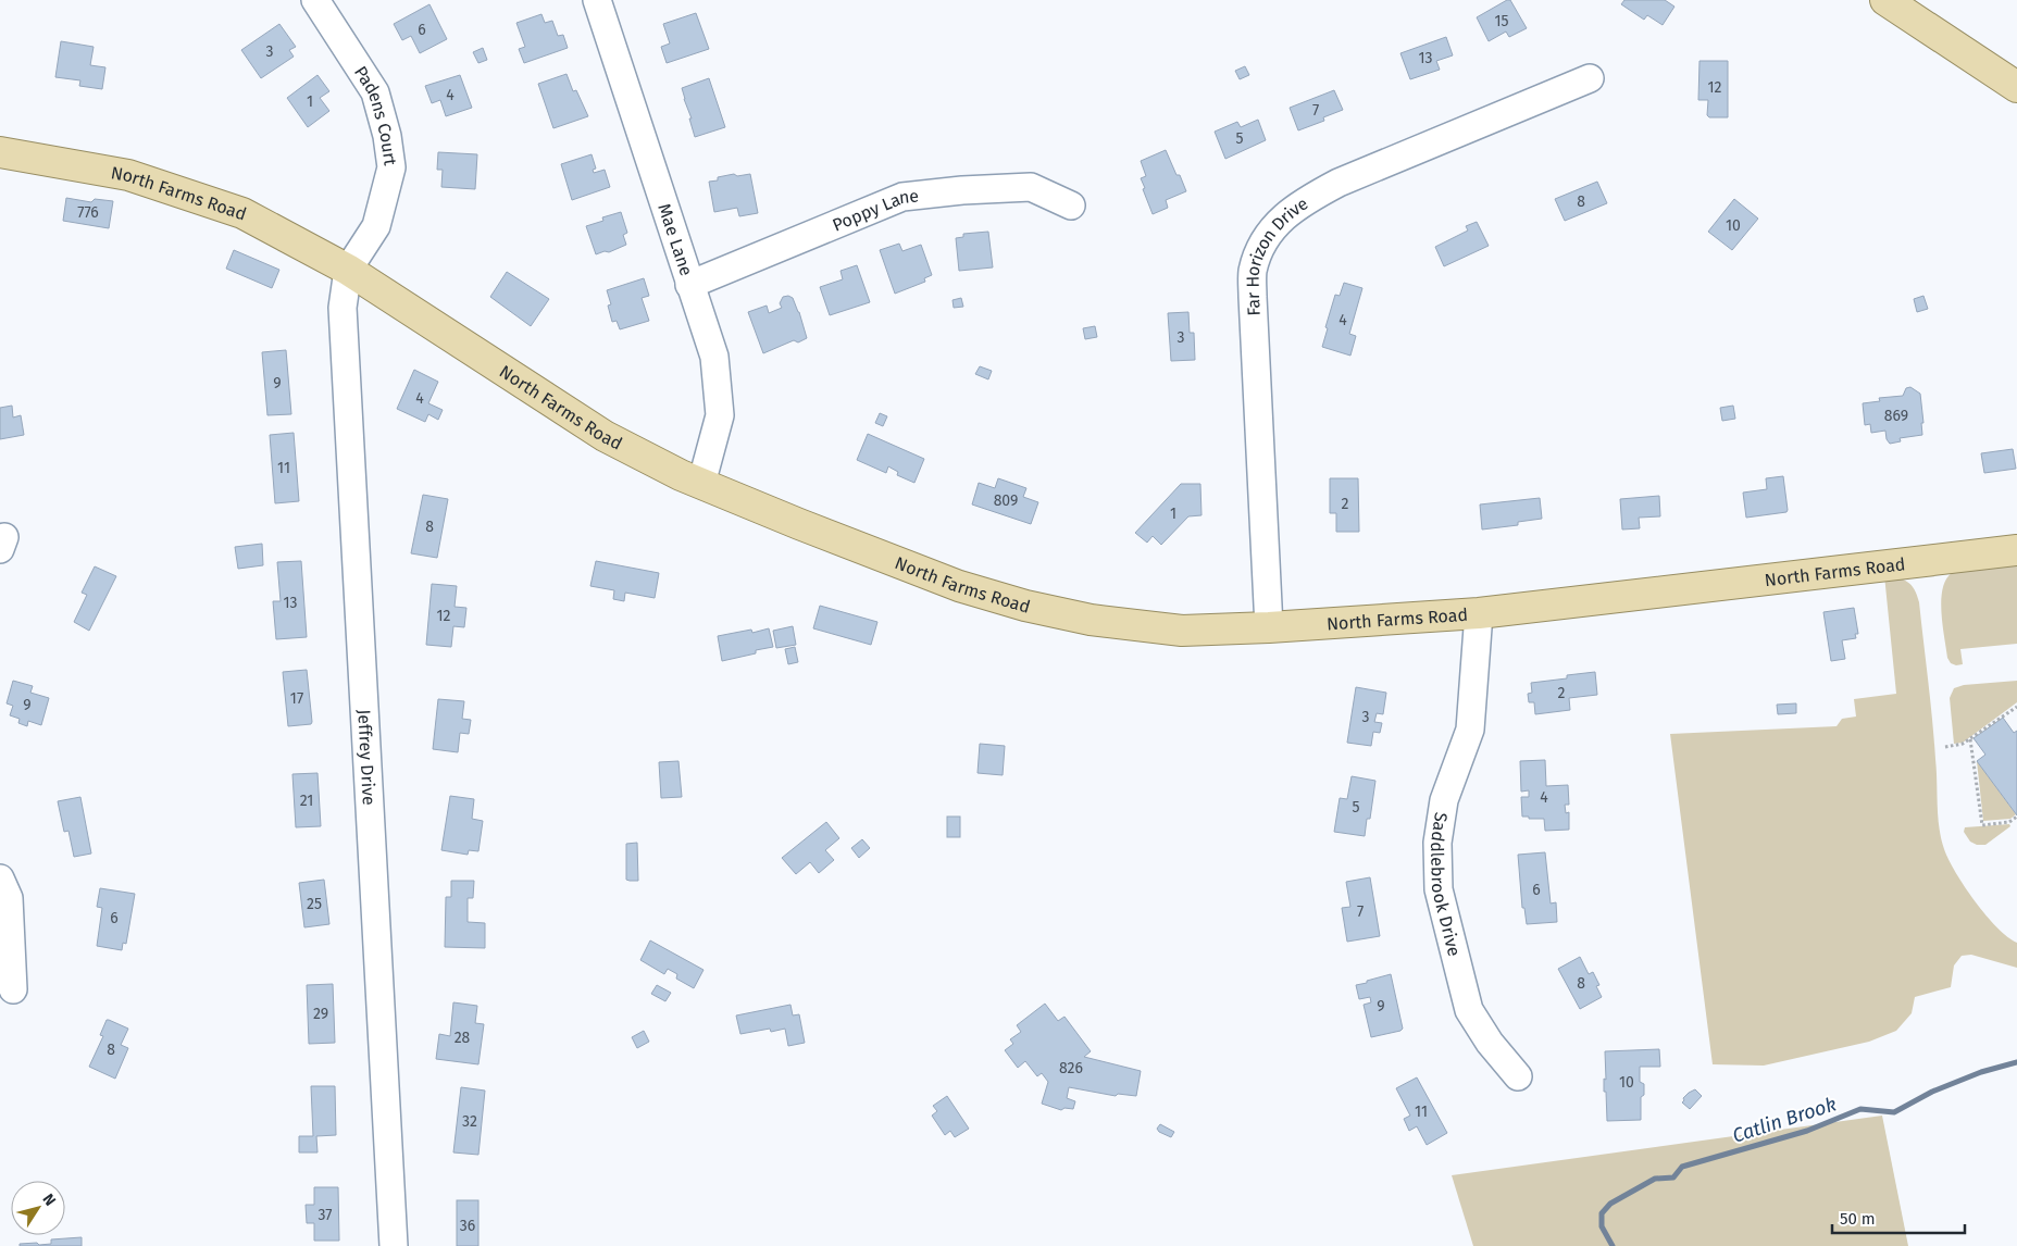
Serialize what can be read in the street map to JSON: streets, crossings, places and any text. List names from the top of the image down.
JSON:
{
  "streets": {
    "main road": ["North Farms Road"],
    "street": [
      "Padens Court",
      "Poppy Lane",
      "Mae Lane",
      "Far Horizon Drive",
      "Jeffrey Drive",
      "Saddlebrook Drive"
    ]
  },
  "crossings": [
    ["Padens Court", "North Farms Road"],
    ["Padens Court", "Jeffrey Drive"],
    ["North Farms Road", "Mae Lane"],
    ["North Farms Road", "Far Horizon Drive"],
    ["North Farms Road", "Jeffrey Drive"],
    ["North Farms Road", "Saddlebrook Drive"],
    ["Poppy Lane", "Mae Lane"]
  ],
  "water": ["Catlin Brook"],
  "house_numbers": [
    "15",
    "6",
    "3",
    "13",
    "12",
    "4",
    "1",
    "7",
    "5",
    "8",
    "776",
    "10",
    "4",
    "3",
    "9",
    "4",
    "869",
    "11",
    "809",
    "2",
    "1",
    "8",
    "13",
    "12",
    "2",
    "17",
    "9",
    "3",
    "4",
    "21",
    "5",
    "6",
    "25",
    "7",
    "6",
    "8",
    "9",
    "29",
    "28",
    "8",
    "826",
    "10",
    "11",
    "32",
    "37",
    "36"
  ],
  "scale_bar": "50 m",
  "north": "top right"
}
